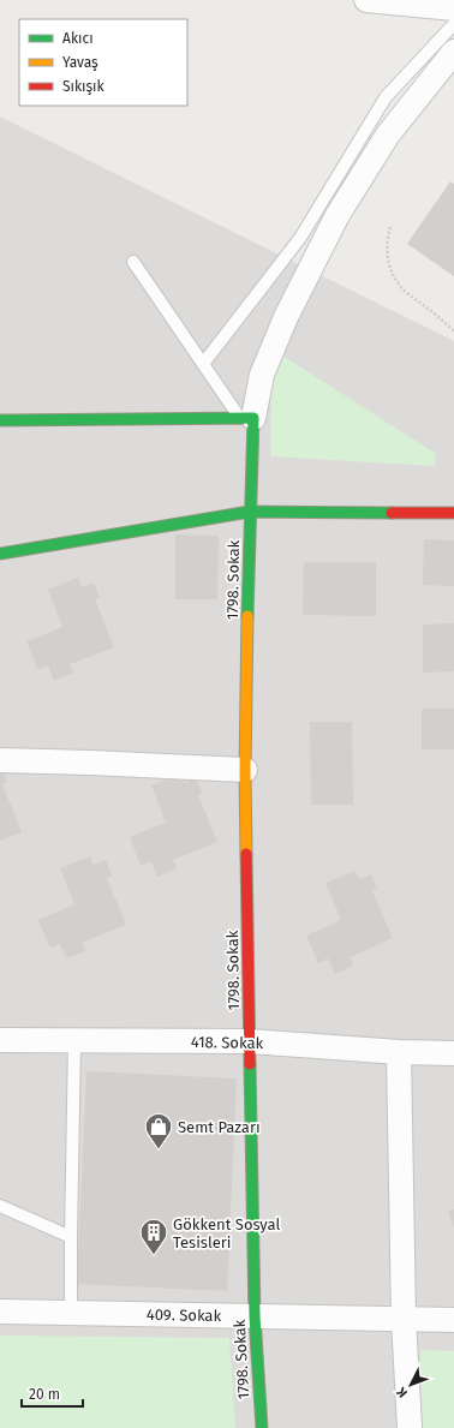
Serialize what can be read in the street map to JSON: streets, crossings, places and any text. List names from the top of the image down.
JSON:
{
  "streets": {
    "street": ["1798. Sokak", "418. Sokak", "409. Sokak"]
  },
  "crossings": [
    ["1798. Sokak", "418. Sokak"],
    ["1798. Sokak", "409. Sokak"]
  ],
  "places": {
    "shop": ["Semt Pazarı"],
    "building": ["Gökkent Sosyal Tesisleri"]
  },
  "legend": ["Akıcı", "Yavaş", "Sıkışık"],
  "scale_bar": "20 m",
  "north": "bottom left"
}
